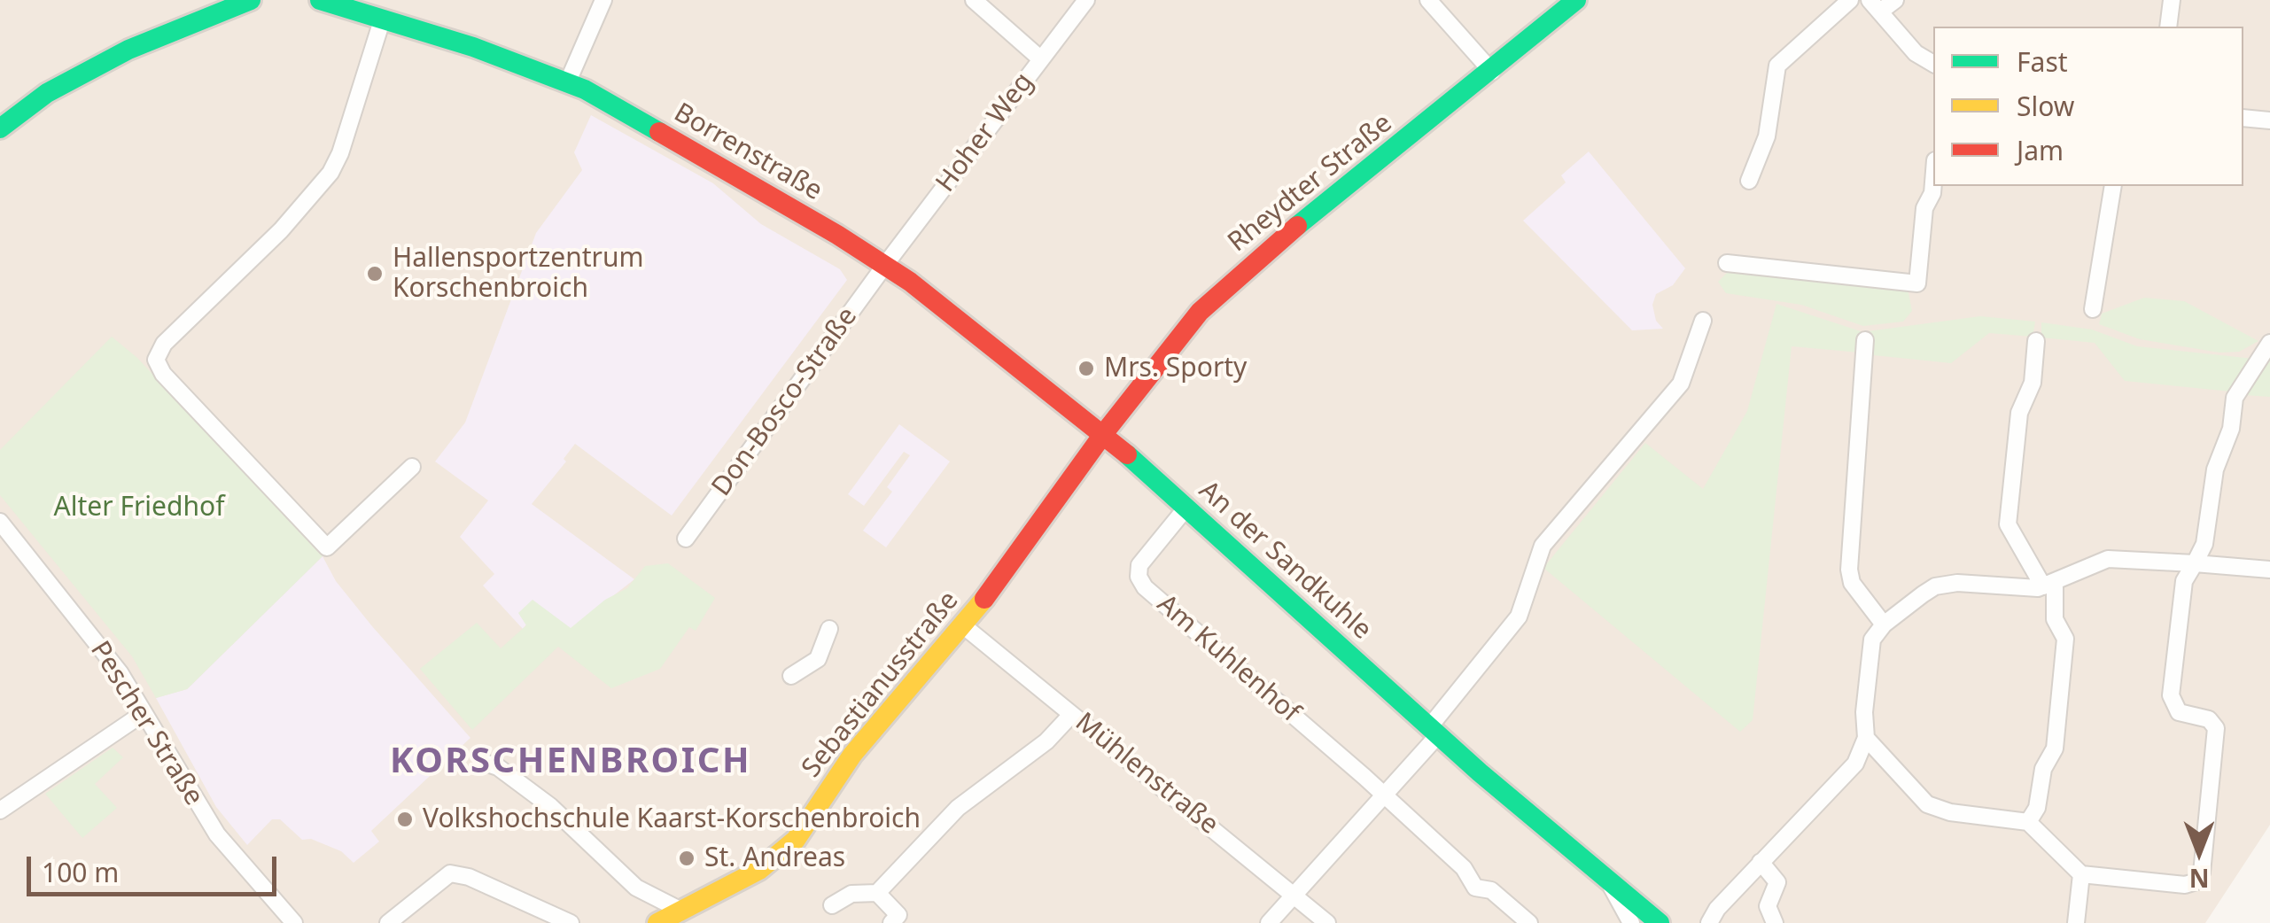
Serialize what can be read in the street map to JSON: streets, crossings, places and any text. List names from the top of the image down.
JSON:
{
  "streets": {
    "main road": [
      "Borrenstraße",
      "Rheydter Straße",
      "An der Sandkuhle",
      "Sebastianusstraße"
    ],
    "street": [
      "Hoher Weg",
      "Don-Bosco-Straße",
      "Am Kuhlenhof",
      "Pescher Straße",
      "Mühlenstraße"
    ]
  },
  "crossings": [
    ["Hoher Weg", "Borrenstraße"],
    ["Hoher Weg", "Don-Bosco-Straße"],
    ["Borrenstraße", "Rheydter Straße"],
    ["Borrenstraße", "Don-Bosco-Straße"],
    ["Borrenstraße", "An der Sandkuhle"],
    ["Borrenstraße", "Sebastianusstraße"],
    ["Rheydter Straße", "An der Sandkuhle"],
    ["Rheydter Straße", "Sebastianusstraße"],
    ["An der Sandkuhle", "Am Kuhlenhof"],
    ["An der Sandkuhle", "Sebastianusstraße"],
    ["Sebastianusstraße", "Mühlenstraße"]
  ],
  "districts": ["KORSCHENBROICH"],
  "parks": ["Alter Friedhof"],
  "places": [
    "Hallensportzentrum Korschenbroich",
    "Mrs. Sporty",
    "Volkshochschule Kaarst-Korschenbroich",
    "St. Andreas"
  ],
  "legend": ["Fast", "Slow", "Jam"],
  "scale_bar": "100 m",
  "north": "bottom"
}
